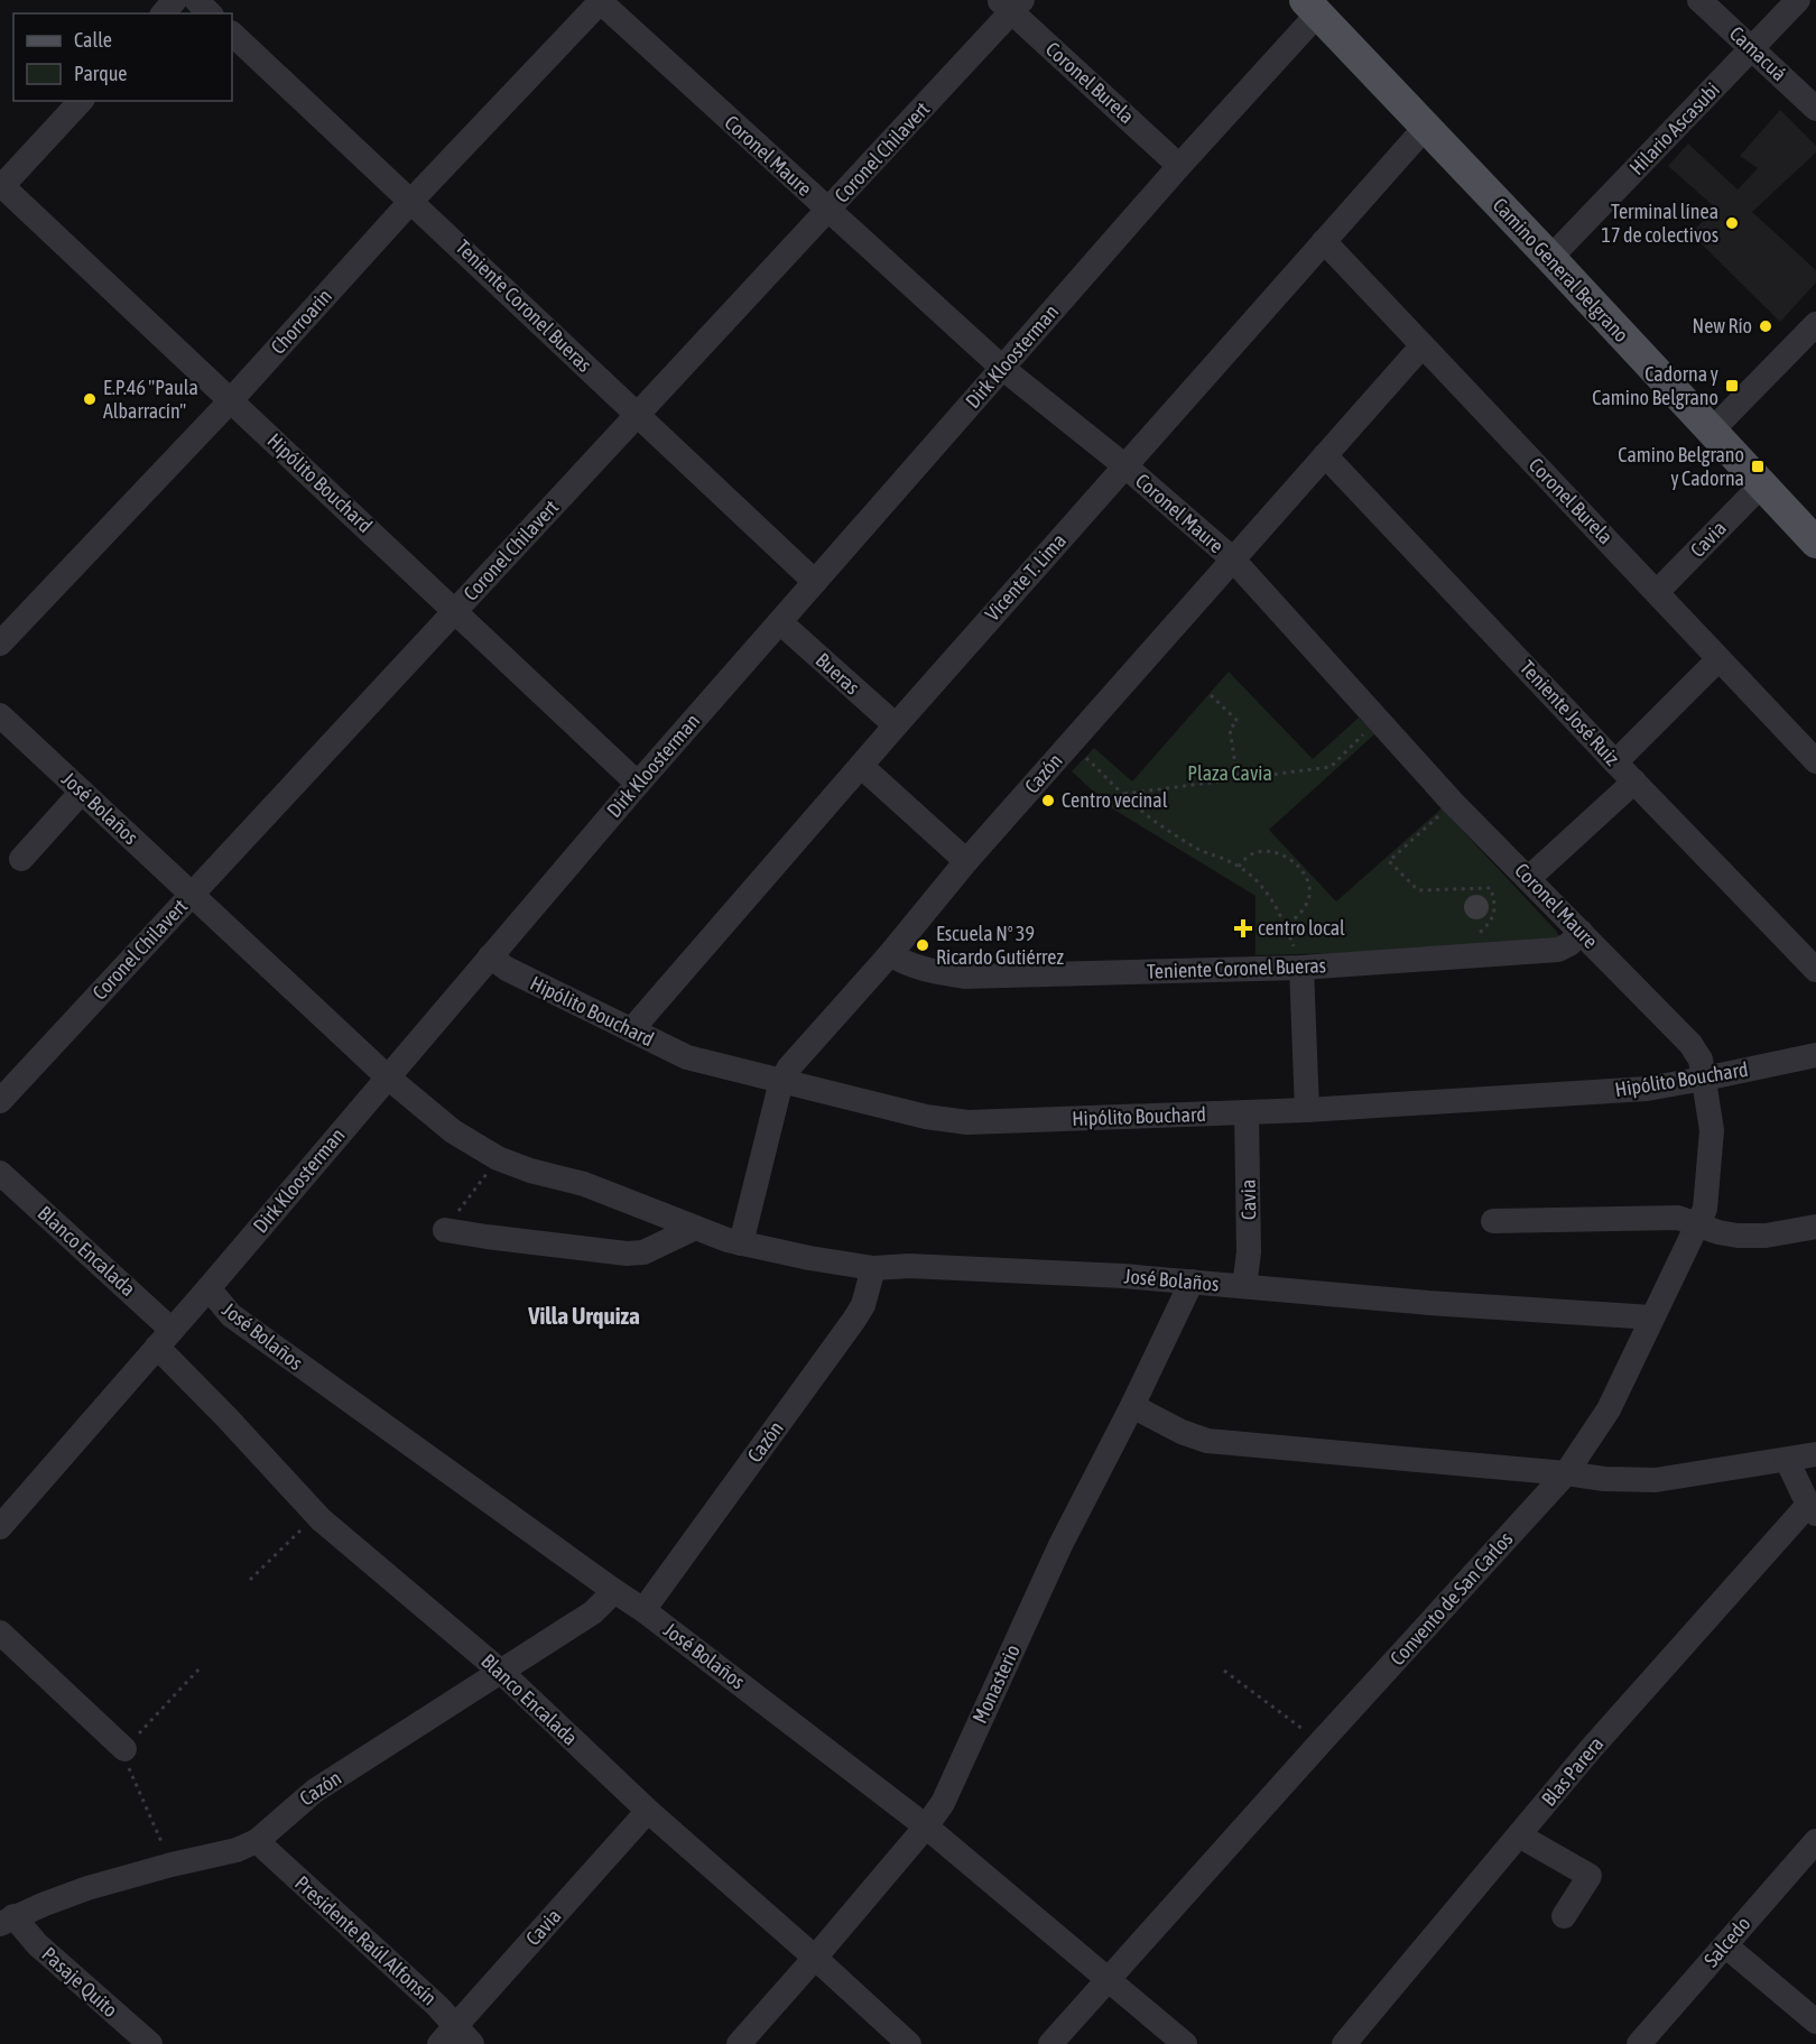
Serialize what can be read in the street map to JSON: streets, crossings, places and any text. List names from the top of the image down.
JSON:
{
  "streets": {
    "main road": ["Camino General Belgrano"],
    "street": [
      "Camacuá",
      "Coronel Burela",
      "Hilario Ascasubi",
      "Coronel Chilavert",
      "Coronel Maure",
      "Teniente Coronel Bueras",
      "Chorroarin",
      "Dirk Kloosterman",
      "Hipólito Bouchard",
      "Cavia",
      "Vicente T. Lima",
      "Bueras",
      "Teniente José Ruiz",
      "Cazón",
      "José Bolaños",
      "Blanco Encalada",
      "Convento de San Carlos",
      "Monasterio",
      "Blas Parera",
      "Presidente Raúl Alfonsín",
      "Salcedo",
      "Pasaje Quito"
    ]
  },
  "crossings": [
    ["Camacuá", "Hilario Ascasubi"],
    ["Coronel Burela", "Coronel Chilavert"],
    ["Coronel Burela", "Dirk Kloosterman"],
    ["Coronel Burela", "Cavia"],
    ["Coronel Burela", "Vicente T. Lima"],
    ["Coronel Burela", "Cazón"],
    ["Hilario Ascasubi", "Camino General Belgrano"],
    ["Coronel Chilavert", "Coronel Maure"],
    ["Coronel Chilavert", "Teniente Coronel Bueras"],
    ["Coronel Chilavert", "Hipólito Bouchard"],
    ["Coronel Chilavert", "José Bolaños"],
    ["Coronel Maure", "Teniente Coronel Bueras"],
    ["Coronel Maure", "Chorroarin"],
    ["Coronel Maure", "Dirk Kloosterman"],
    ["Coronel Maure", "Hipólito Bouchard"],
    ["Coronel Maure", "Vicente T. Lima"],
    ["Coronel Maure", "Cazón"],
    ["Coronel Maure", "Convento de San Carlos"],
    ["Camino General Belgrano", "Dirk Kloosterman"],
    ["Camino General Belgrano", "Cavia"],
    ["Camino General Belgrano", "Vicente T. Lima"],
    ["Teniente Coronel Bueras", "Chorroarin"],
    ["Teniente Coronel Bueras", "Dirk Kloosterman"],
    ["Teniente Coronel Bueras", "Cazón"],
    ["Chorroarin", "Hipólito Bouchard"],
    ["Dirk Kloosterman", "Hipólito Bouchard"],
    ["Dirk Kloosterman", "Bueras"],
    ["Dirk Kloosterman", "José Bolaños"],
    ["Dirk Kloosterman", "Blanco Encalada"],
    ["Hipólito Bouchard", "Cavia"],
    ["Hipólito Bouchard", "Vicente T. Lima"],
    ["Hipólito Bouchard", "Cazón"],
    ["Hipólito Bouchard", "Convento de San Carlos"],
    ["Cavia", "José Bolaños"],
    ["Cavia", "Blanco Encalada"],
    ["Cavia", "Presidente Raúl Alfonsín"],
    ["Vicente T. Lima", "Bueras"],
    ["Teniente José Ruiz", "Cazón"],
    ["Cazón", "José Bolaños"],
    ["Cazón", "Blanco Encalada"],
    ["Cazón", "Presidente Raúl Alfonsín"],
    ["Cazón", "Pasaje Quito"],
    ["José Bolaños", "Convento de San Carlos"],
    ["José Bolaños", "Monasterio"],
    ["Blanco Encalada", "Monasterio"]
  ],
  "districts": ["Villa Urquiza"],
  "parks": ["Plaza Cavia"],
  "places": {
    "other": [
      "Terminal línea 17 de colectivos",
      "New Río",
      "E.P.46 \"Paula Albarracín\"",
      "Centro vecinal",
      "Escuela Nº 39 Ricardo Gutiérrez"
    ],
    "transit": ["Cadorna y Camino Belgrano", "Camino Belgrano y Cadorna"],
    "health": ["centro local"]
  },
  "legend": ["Calle", "Parque"]
}
